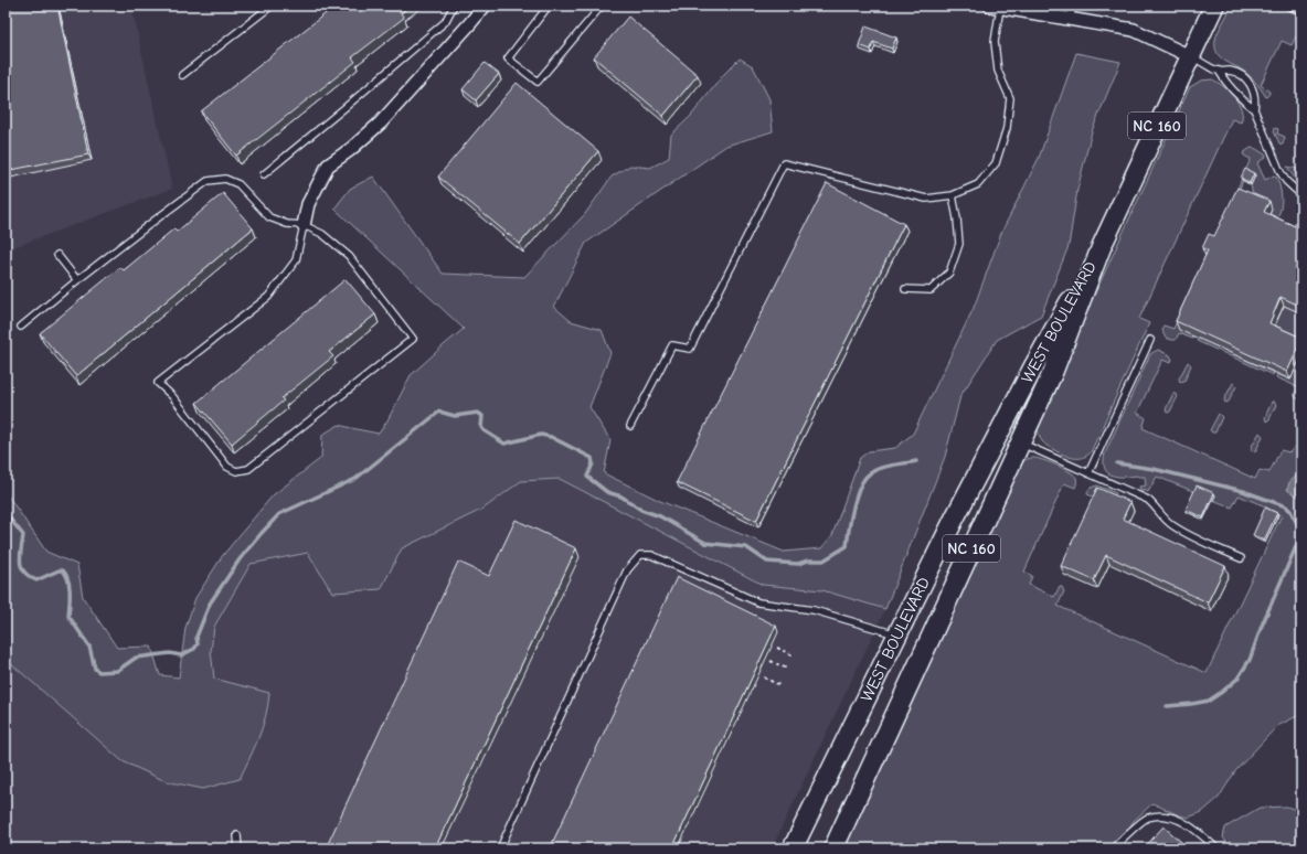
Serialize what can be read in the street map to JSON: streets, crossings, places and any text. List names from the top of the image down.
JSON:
{
  "streets": {
    "main road": ["NC 160", "WEST BOULEVARD"]
  }
}
